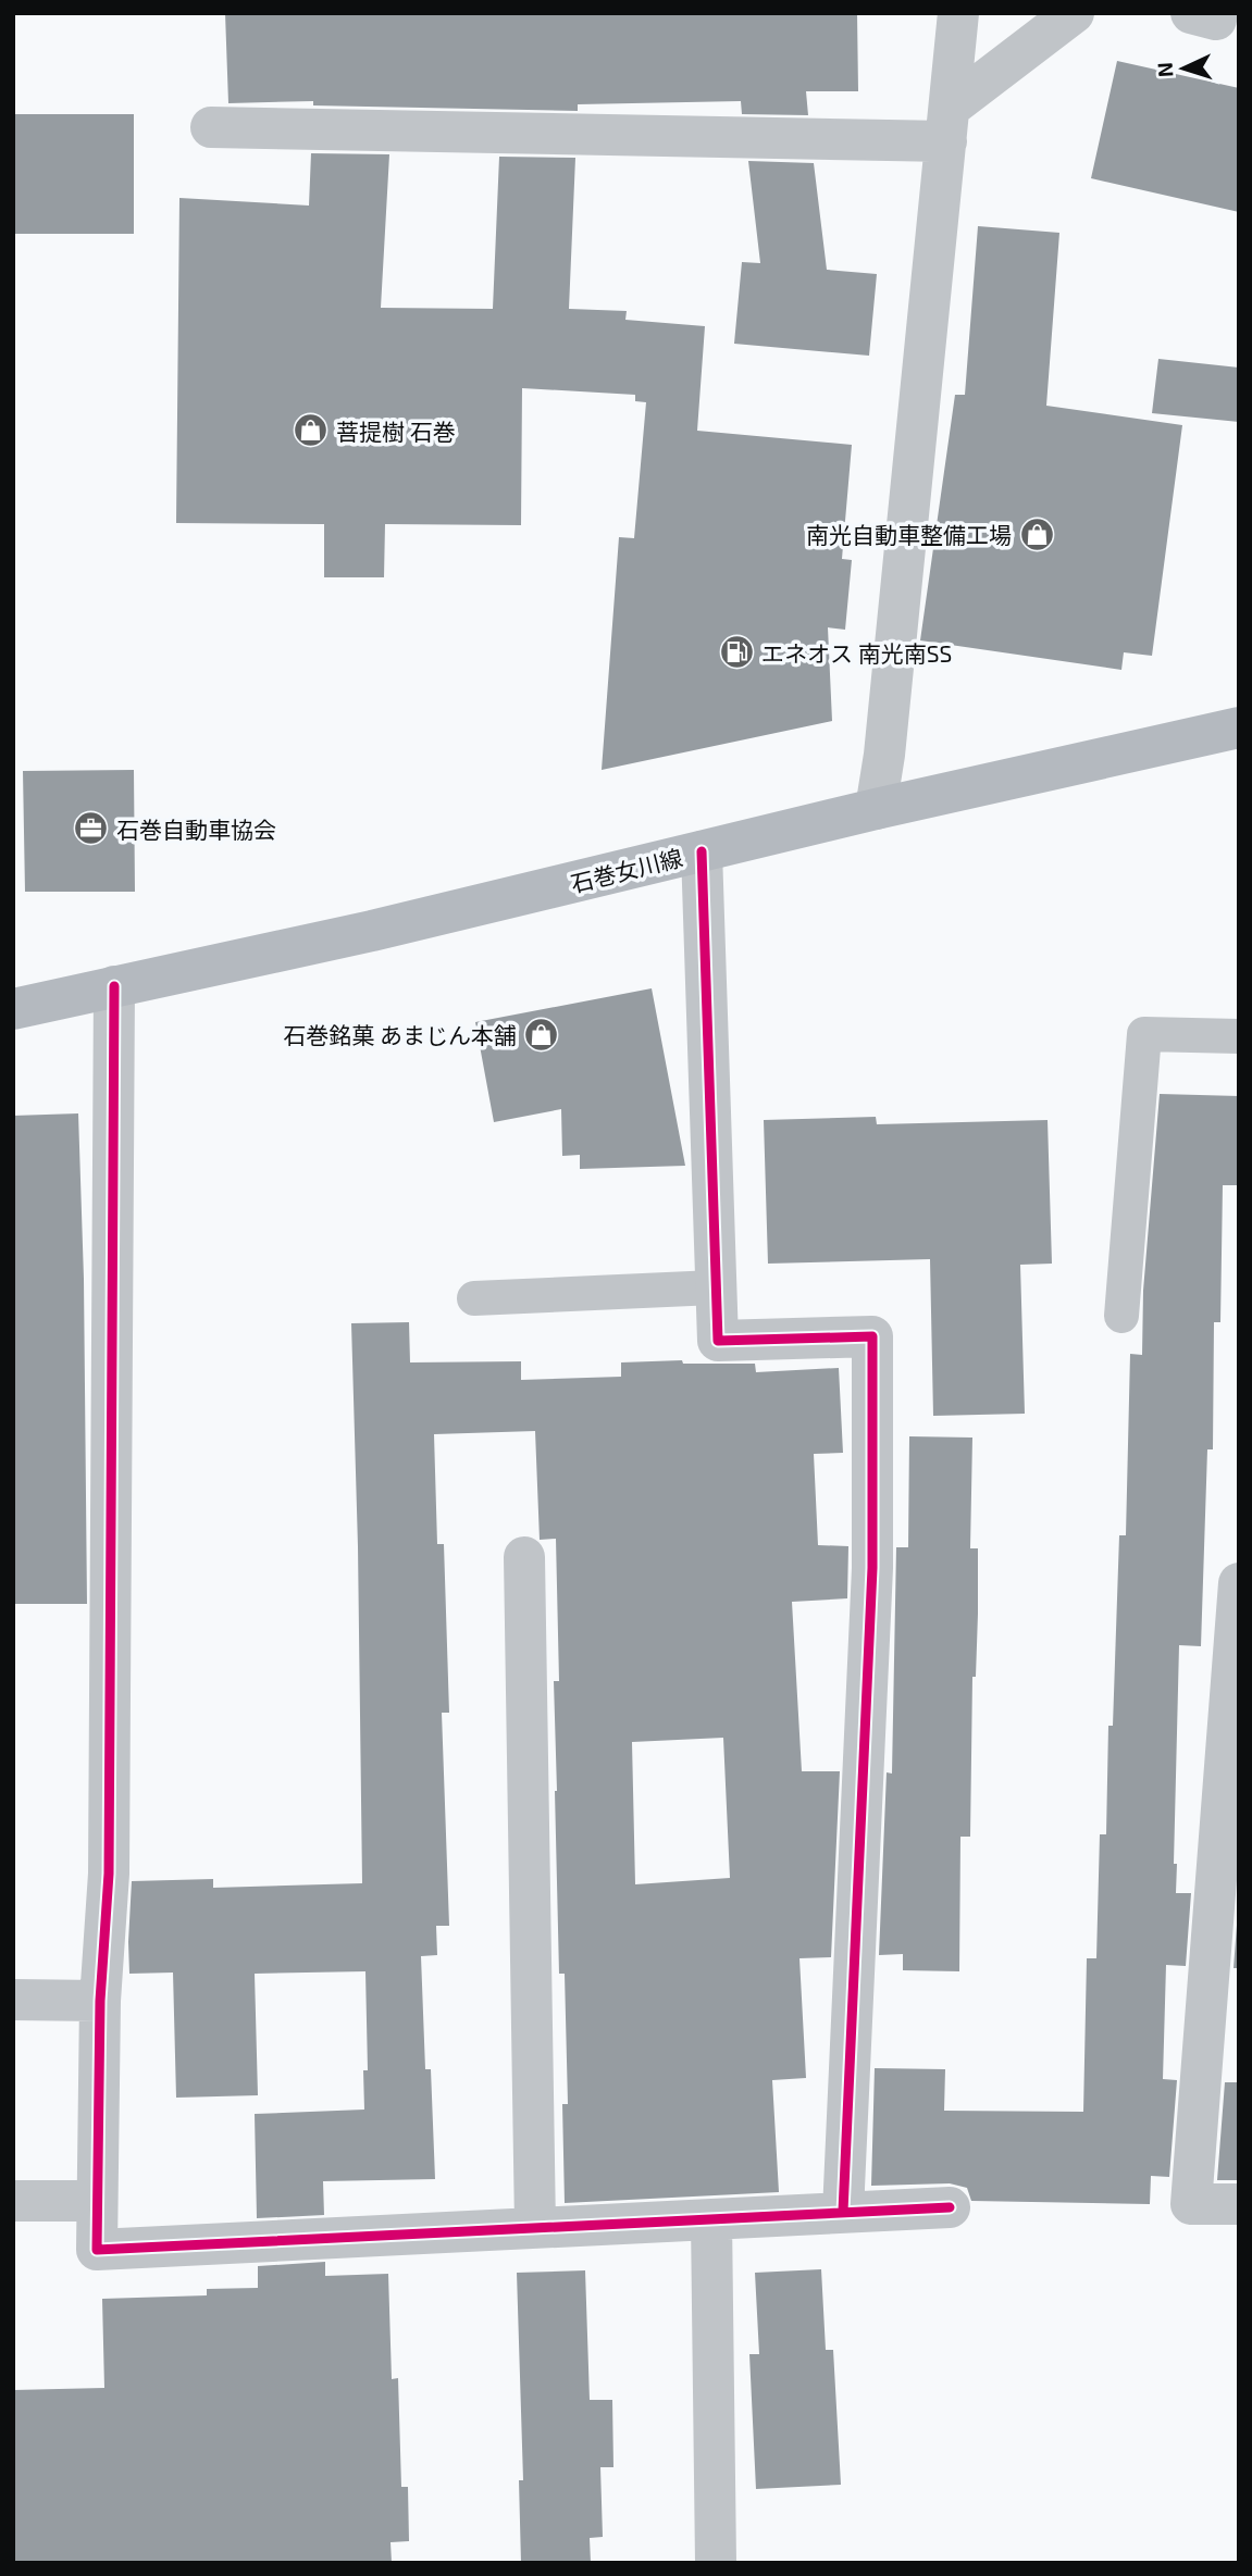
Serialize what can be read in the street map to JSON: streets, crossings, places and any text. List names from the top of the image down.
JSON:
{
  "streets": {
    "main road": ["石巻女川線"]
  },
  "places": {
    "shop": ["菩提樹 石巻", "南光自動車整備工場", "石巻銘菓 あまじん本舗"],
    "fuel station": ["エネオス 南光南SS"],
    "office": ["石巻自動車協会"]
  },
  "north": "left"
}
